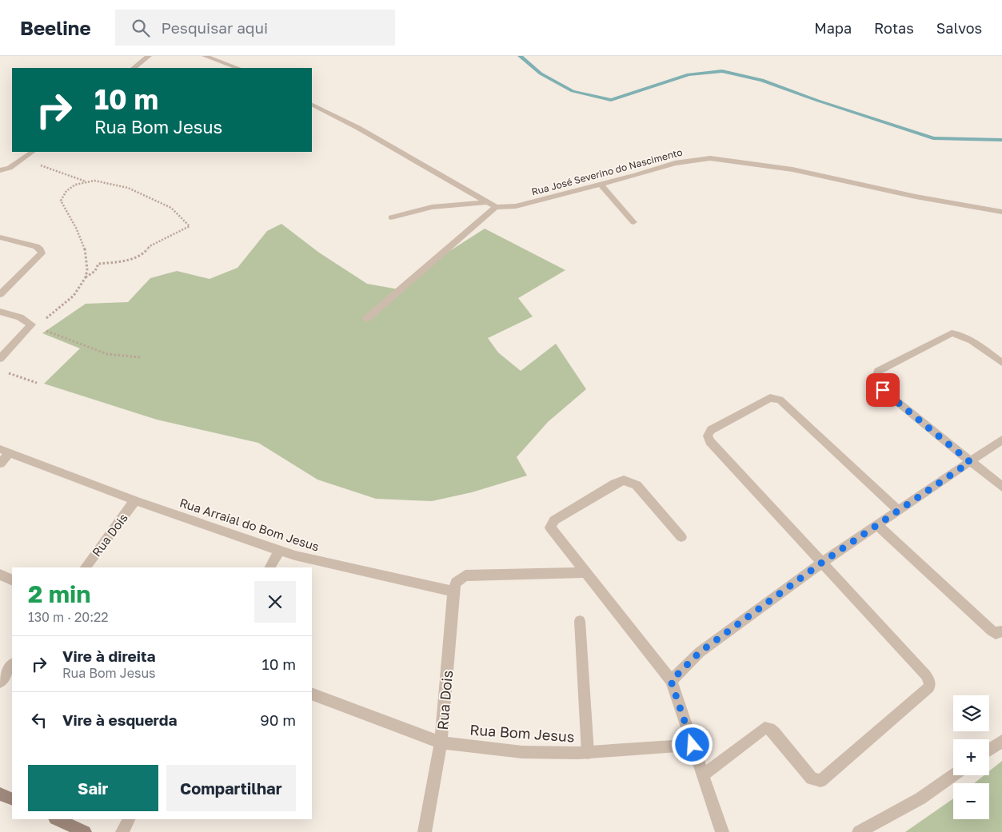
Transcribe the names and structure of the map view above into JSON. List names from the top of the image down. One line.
{"streets":{"street":["Rua José Severino do Nascimento","Rua Arraial do Bom Jesus","Rua Dois","Rua Bom Jesus"]},"crossings":[["Rua Arraial do Bom Jesus","Rua Dois"],["Rua Dois","Rua Bom Jesus"]],"page":{"header":"Beeline","search":"Pesquisar aqui","nav":["Mapa","Rotas","Salvos"],"turn":["10 m","Rua Bom Jesus"],"heading":["2 min","130 m · 20:22"],"list":[{"name":"Vire à direita","note":"Rua Bom Jesus","value":"10 m"},{"name":"Vire à esquerda","value":"90 m"}],"map_buttons":["+","−"],"buttons":["Sair","Compartilhar"]}}
